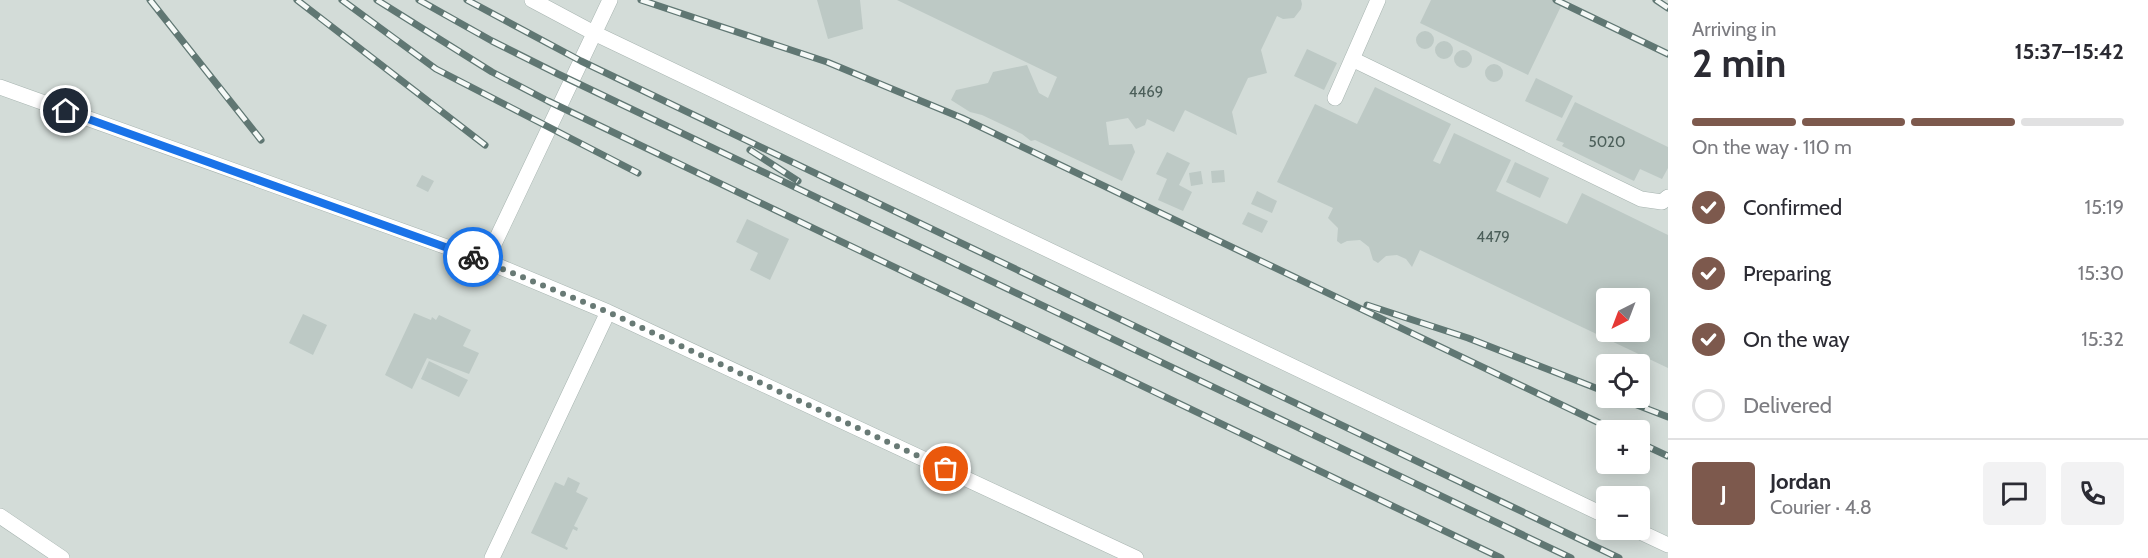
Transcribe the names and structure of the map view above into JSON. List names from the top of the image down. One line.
{"house_numbers":["4469","5020","4479"],"north":"bottom left","page":{"heading":["2 min","Arriving in","15:37–15:42"],"panel":["Jordan","Courier · 4.8"],"bar":"On the way · 110 m","list":[["Confirmed","15:19"],["Preparing","15:30"],["On the way","15:32"],"Delivered"],"map_buttons":["+","−"],"round":"J"}}
